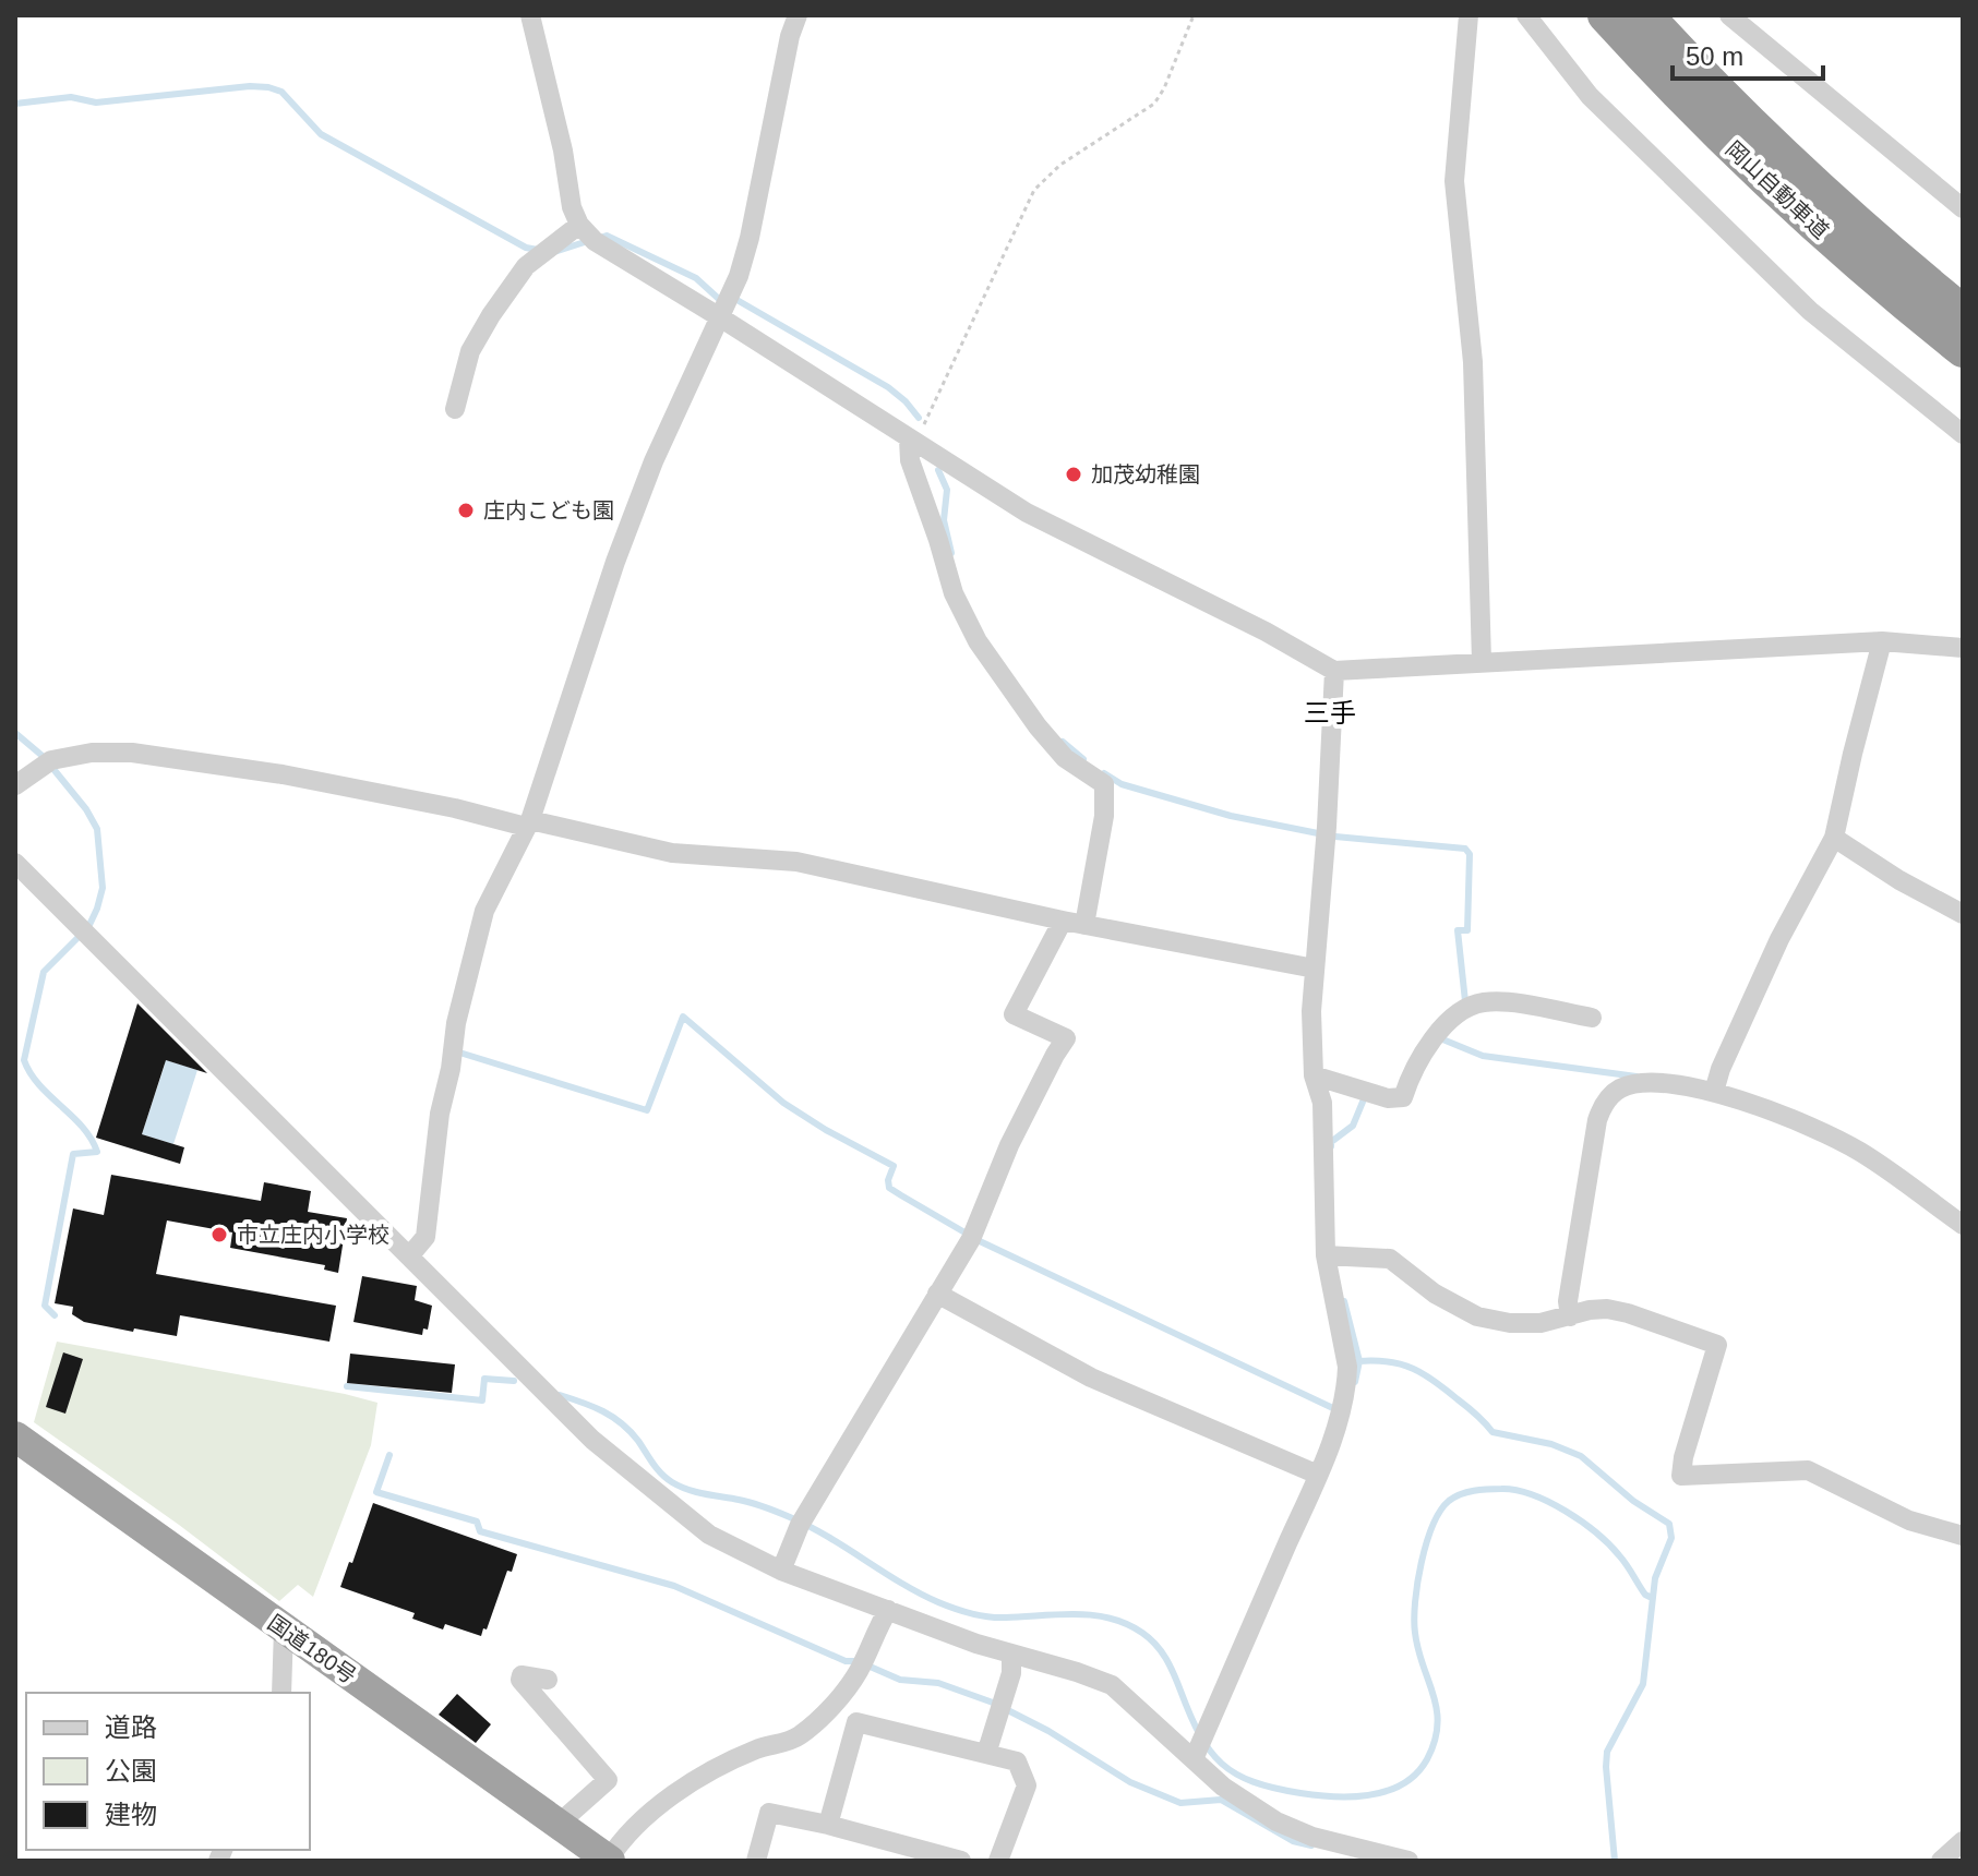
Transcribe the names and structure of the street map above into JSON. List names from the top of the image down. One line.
{"streets":{"highway":["岡山自動車道","国道180号"]},"districts":["三手"],"places":["加茂幼稚園","庄内こども園","市立庄内小学校"],"legend":["道路","公園","建物"],"scale_bar":"50 m"}
